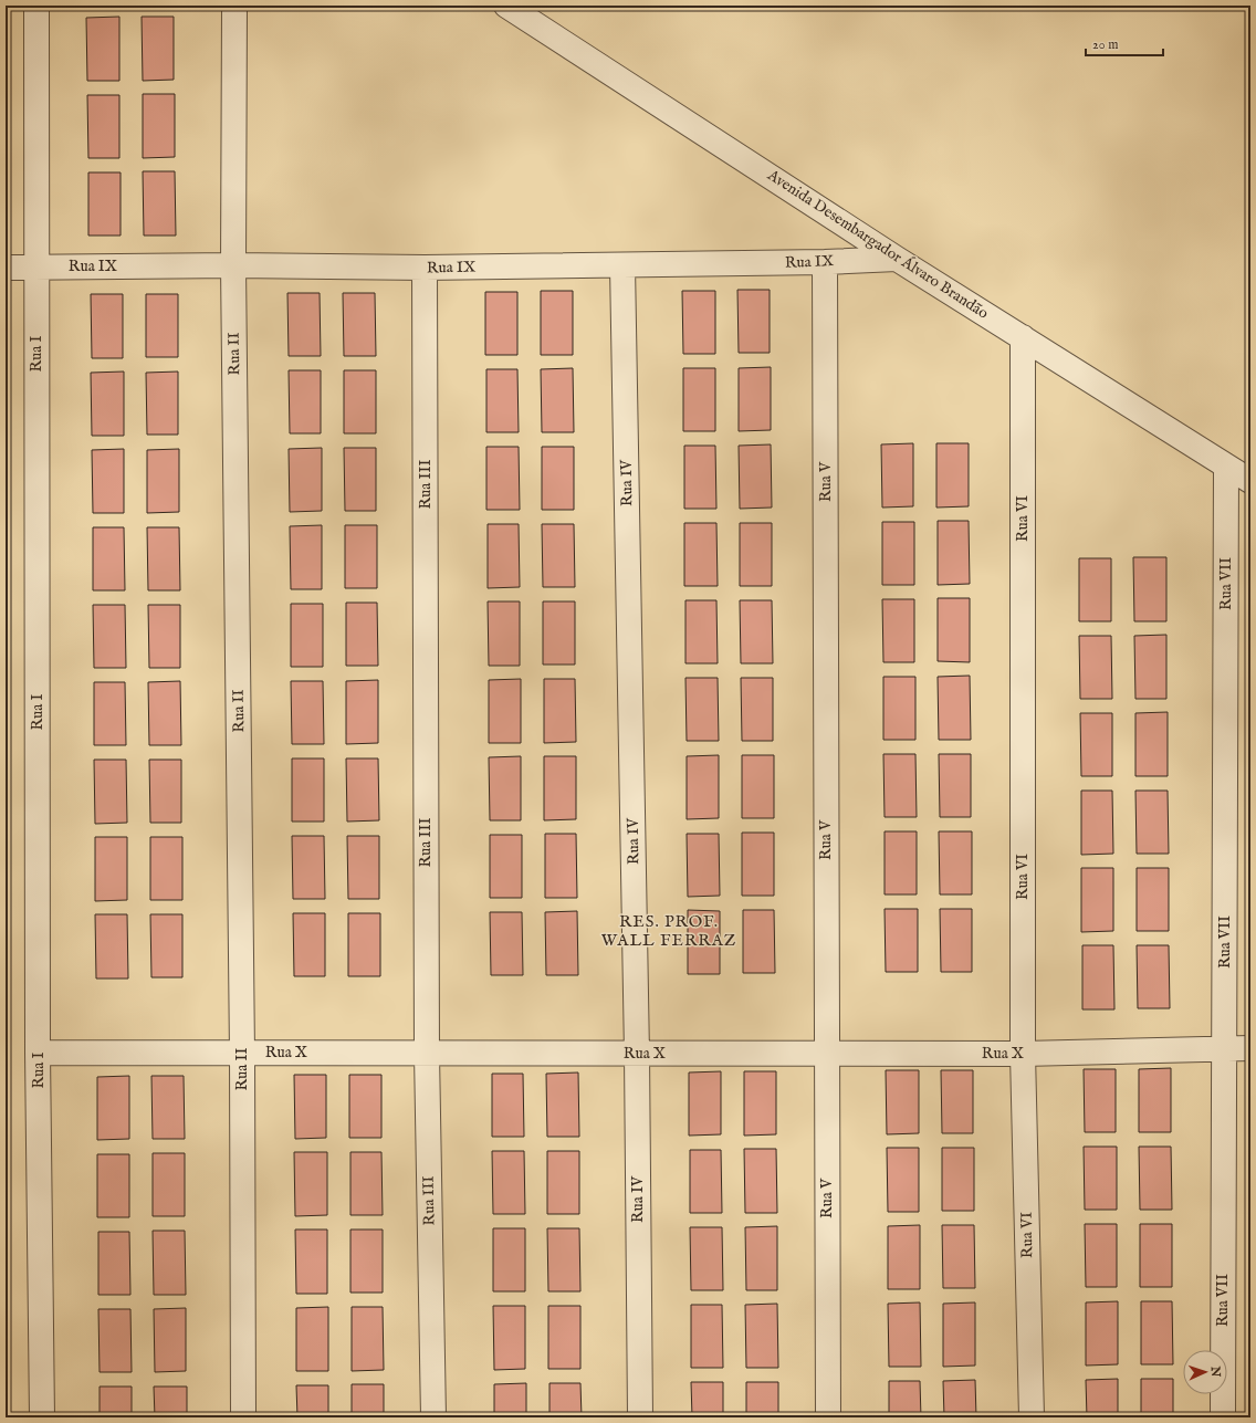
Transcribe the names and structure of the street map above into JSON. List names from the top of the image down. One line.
{"streets":{"street":["Avenida Desembargador Álvaro Brandão","Rua IX","Rua I","Rua II","Rua V","Rua IV","Rua III","Rua VI","Rua VII","Rua X"]},"crossings":[["Avenida Desembargador Álvaro Brandão","Rua IX"],["Avenida Desembargador Álvaro Brandão","Rua VI"],["Avenida Desembargador Álvaro Brandão","Rua VII"],["Rua IX","Rua I"],["Rua IX","Rua II"],["Rua IX","Rua V"],["Rua IX","Rua IV"],["Rua IX","Rua III"],["Rua I","Rua X"],["Rua II","Rua X"],["Rua V","Rua X"],["Rua IV","Rua X"],["Rua III","Rua X"],["Rua VI","Rua X"],["Rua VII","Rua X"]],"districts":["RES. PROF. WALL FERRAZ"],"scale_bar":"20 m","north":"right"}
